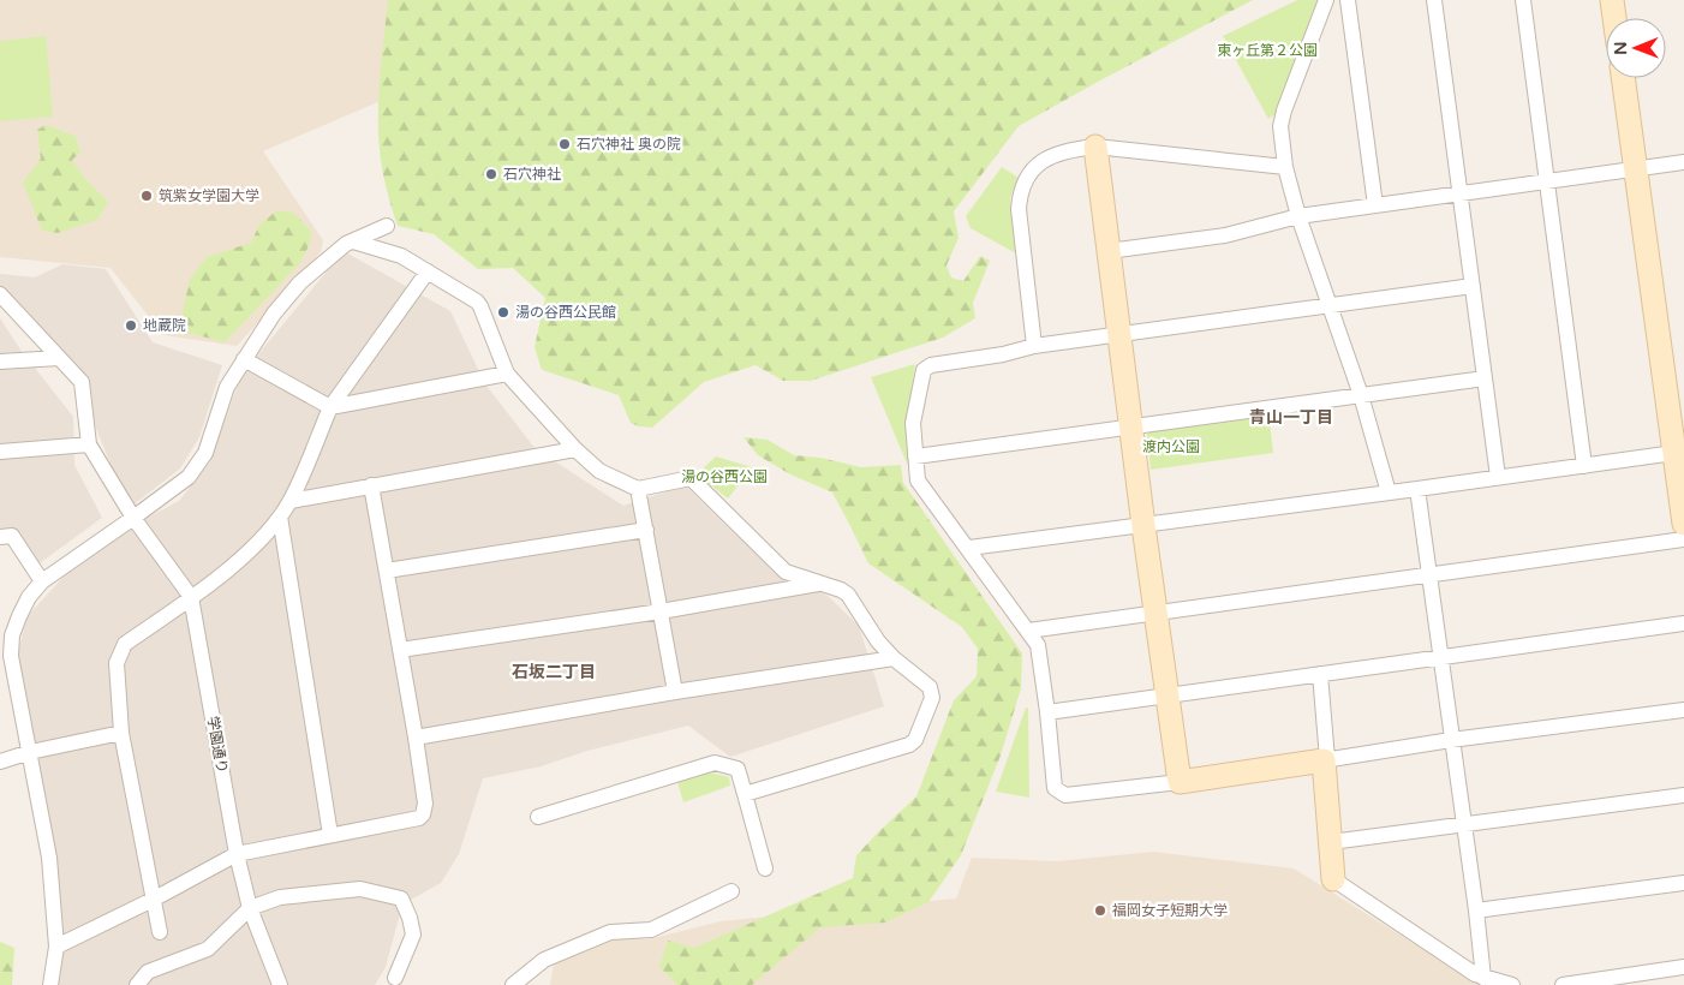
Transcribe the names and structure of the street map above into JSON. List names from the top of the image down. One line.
{"streets":{"street":["学園通り"]},"districts":["青山一丁目","石坂二丁目"],"parks":["東ヶ丘第２公園","渡内公園","湯の谷西公園"],"places":["石穴神社 奥の院","石穴神社","筑紫女学園大学","湯の谷西公民館","地蔵院","福岡女子短期大学"],"north":"left"}
